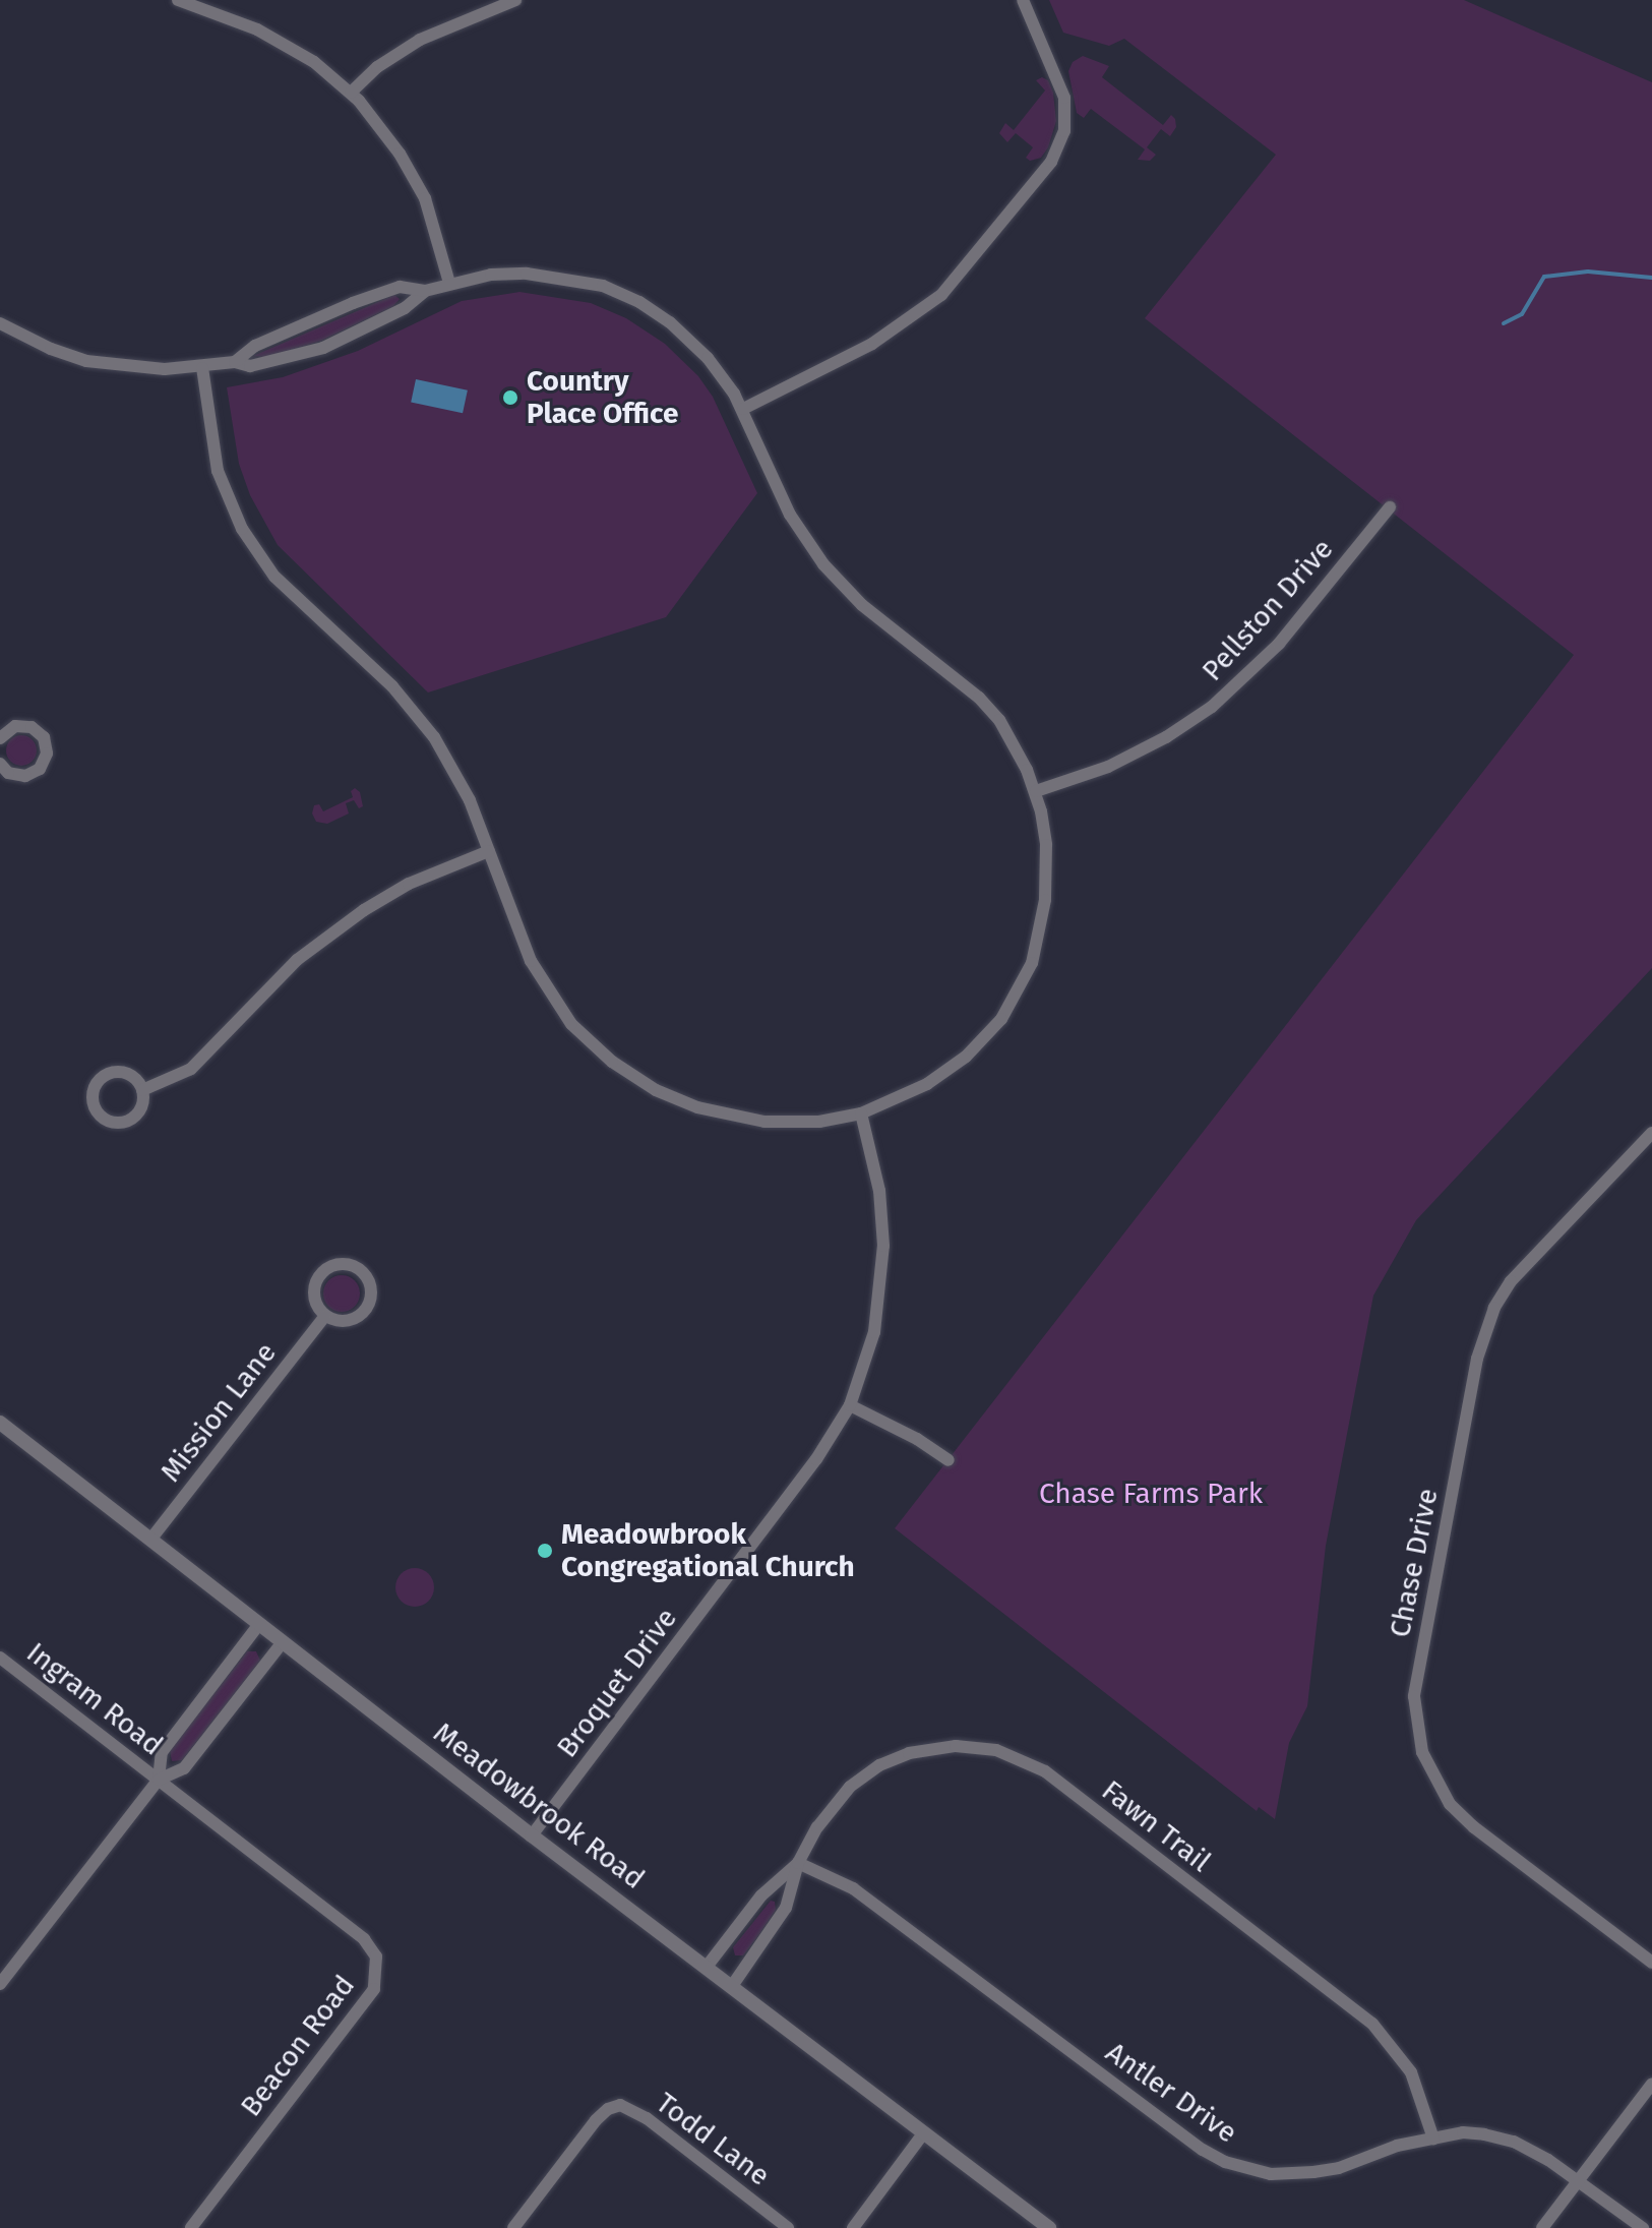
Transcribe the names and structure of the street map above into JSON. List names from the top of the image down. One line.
{"streets":{"street":["Pellston Drive","Mission Lane","Chase Drive","Broquet Drive","Ingram Road","Meadowbrook Road","Fawn Trail","Beacon Road","Antler Drive","Todd Lane"]},"crossings":[["Mission Lane","Meadowbrook Road"],["Broquet Drive","Meadowbrook Road"],["Ingram Road","Beacon Road"],["Meadowbrook Road","Fawn Trail"],["Fawn Trail","Antler Drive"]],"parks":["Chase Farms Park"],"places":["Country Place Office","Meadowbrook Congregational Church"]}
